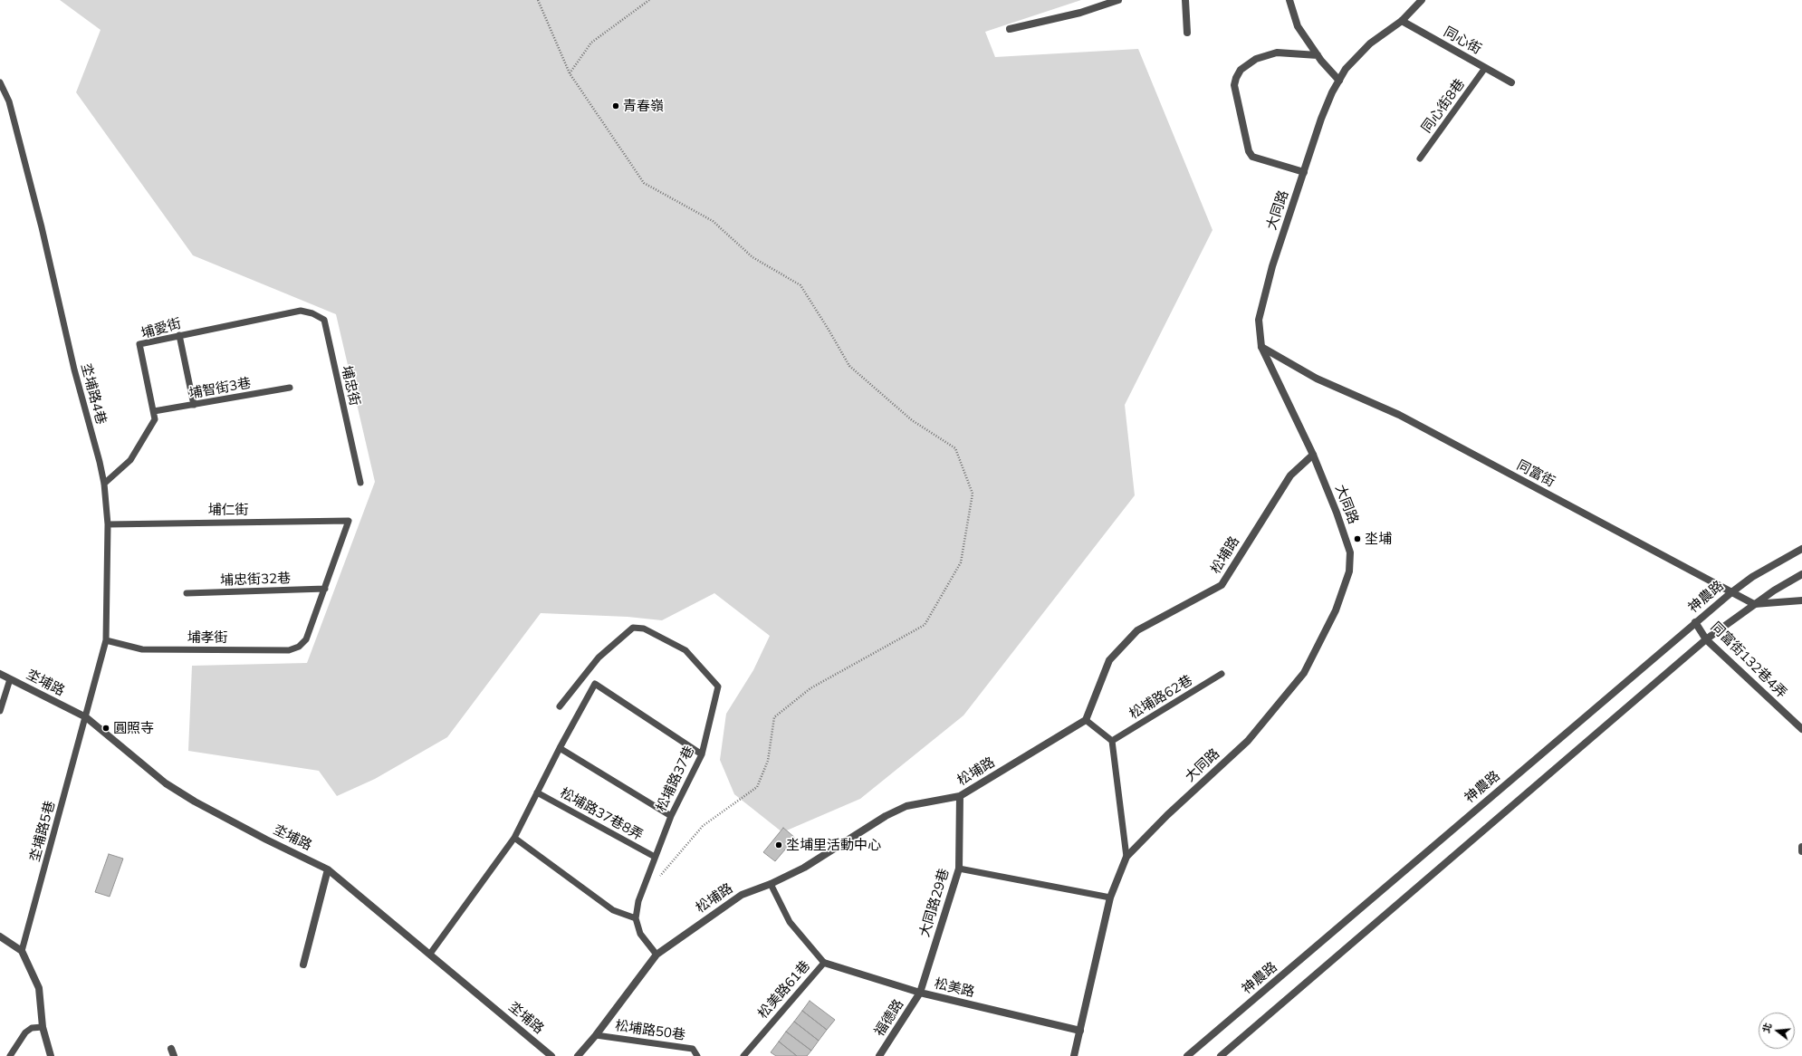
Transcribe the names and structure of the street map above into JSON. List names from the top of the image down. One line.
{"streets":{"street":["同心街","大同路","同富街","松埔路","神農路","同富街132巷4弄","坔埔路","大同路29巷","松美路","福德路"],"lane":["同心街8巷","埔愛街","埔忠街","埔智街3巷","坔埔路4巷","埔仁街","埔忠街32巷","埔孝街","松埔路62巷","松埔路37巷","松埔路37巷8弄","坔埔路5巷","松美路61巷","松埔路50巷"]},"crossings":[["同心街","同心街8巷"],["同心街","大同路"],["大同路","同富街"],["大同路","松埔路"],["大同路","松美路"],["埔愛街","埔忠街"],["埔愛街","埔智街3巷"],["埔愛街","坔埔路4巷"],["坔埔路4巷","埔仁街"],["坔埔路4巷","埔孝街"],["坔埔路4巷","坔埔路"],["坔埔路4巷","坔埔路5巷"],["同富街","神農路"],["埔仁街","埔忠街32巷"],["埔仁街","埔孝街"],["松埔路","松埔路37巷"],["松埔路","大同路29巷"],["松埔路","松美路61巷"],["松埔路","松埔路50巷"],["埔忠街32巷","埔孝街"],["神農路","同富街132巷4弄"],["坔埔路","坔埔路5巷"],["松埔路37巷","松埔路37巷8弄"],["大同路29巷","松美路"],["大同路29巷","福德路"],["松美路","松美路61巷"],["松美路","福德路"]],"places":["青春嶺","坔埔","圓照寺","坔埔里活動中心"],"north":"left"}
